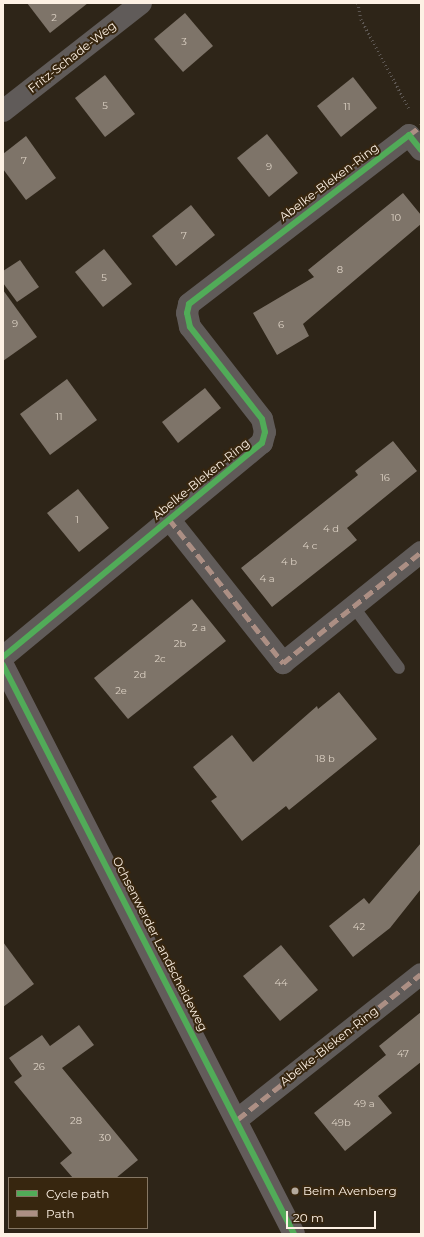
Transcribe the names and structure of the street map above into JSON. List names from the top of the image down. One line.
{"streets":{"street":["Fritz-Schade-Weg","Abelke-Bleken-Ring","Ochsenwerder Landscheideweg"]},"crossings":[["Abelke-Bleken-Ring","Ochsenwerder Landscheideweg"]],"places":["Beim Avenberg"],"house_numbers":["2","3","5","11","7","9","10","7","8","5","9","6","11","16","1","4 d","4 c","4 b","4 a","2 a","2b","2c","2d","2e","18 b","42","44","47","26","49 a","28","49b","30"],"legend":["Cycle path","Path"],"scale_bar":"20 m"}
